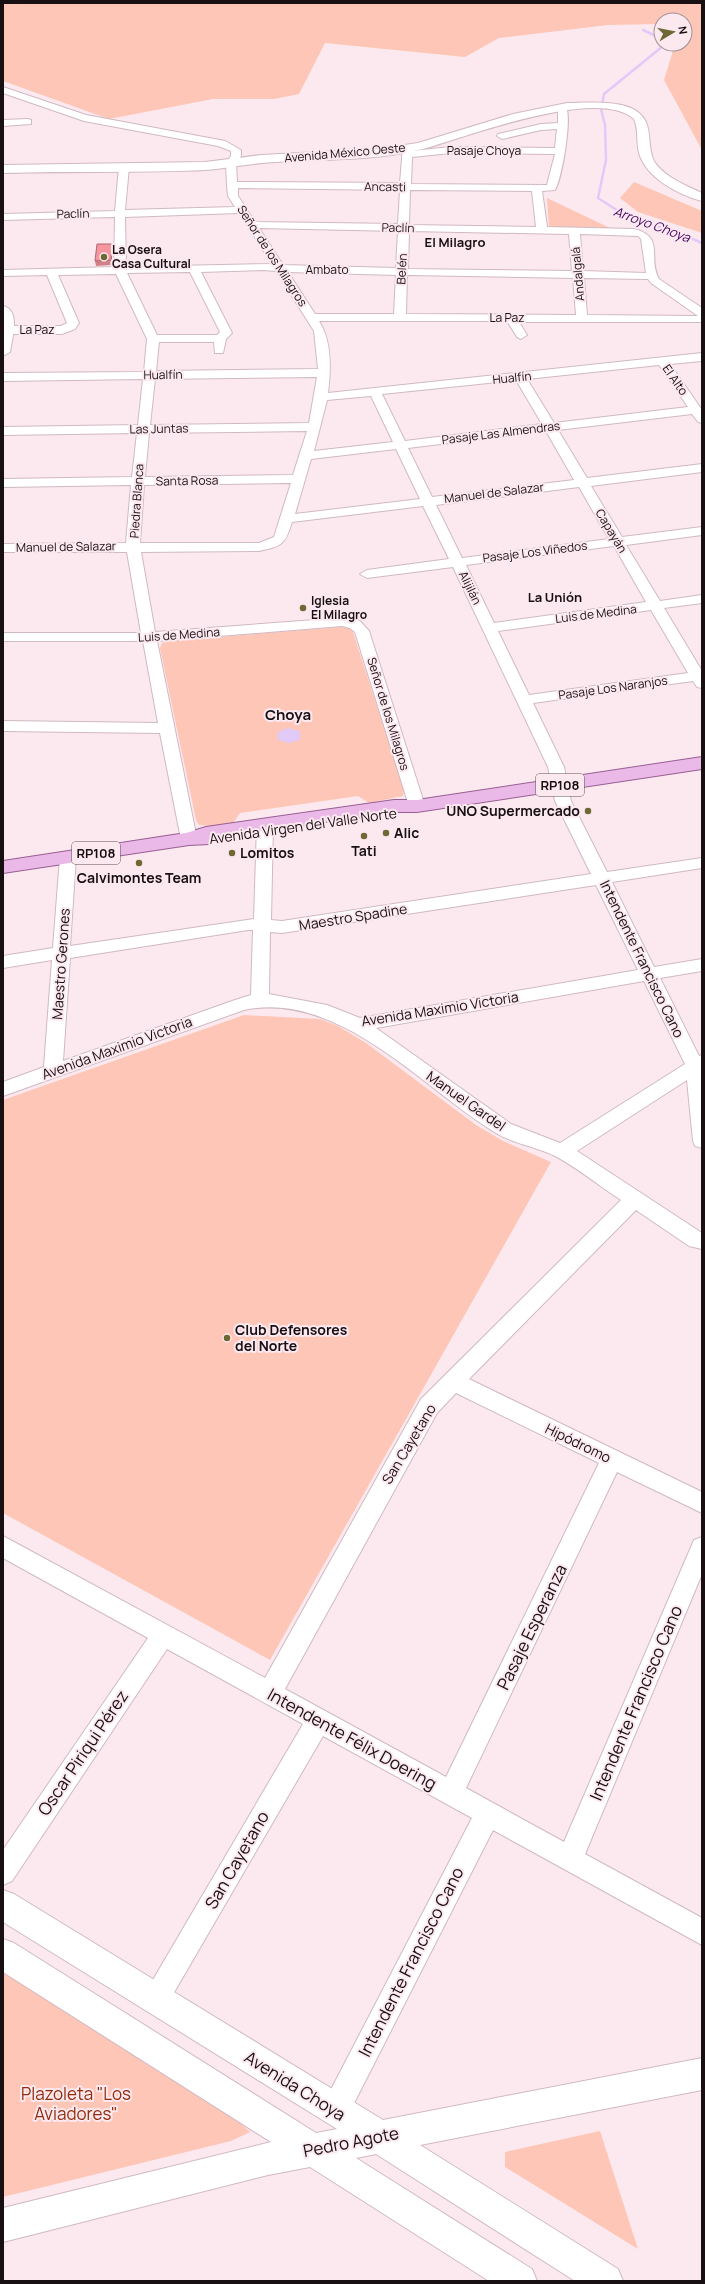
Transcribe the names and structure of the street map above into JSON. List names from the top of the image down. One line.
{"streets":{"main road":["Avenida México Oeste","RP108","Avenida Virgen del Valle Norte","Avenida Choya","Pedro Agote"],"street":["Pasaje Choya","Ancasti","Paclín","Señor de los Milagros","Belén","Ambato","Andalgalá","La Paz","Hualfín","El Alto","Las Juntas","Pasaje Las Almendras","Santa Rosa","Manuel de Salazar","Piedra Blanca","Capayán","Pasaje Los Viñedos","Alijilán","Luis de Medina","Pasaje Los Naranjos","Maestro Spadine","Intendente Francisco Cano","Maestro Gerones","Avenida Maximio Victoria","Manuel Gardel","Hipódromo","San Cayetano","Pasaje Esperanza","Intendente Félix Doering","Oscar Piriqui Pérez"]},"crossings":[["Pasaje Choya","Avenida México Oeste"],["Pasaje Choya","Belén"],["Avenida México Oeste","Señor de los Milagros"],["Avenida México Oeste","Belén"],["Ancasti","Señor de los Milagros"],["Ancasti","Belén"],["Paclín","Señor de los Milagros"],["Paclín","Belén"],["Paclín","Ambato"],["Paclín","Andalgalá"],["Señor de los Milagros","Ambato"],["Señor de los Milagros","La Paz"],["Señor de los Milagros","Hualfín"],["Señor de los Milagros","Las Juntas"],["Señor de los Milagros","Pasaje Las Almendras"],["Señor de los Milagros","Santa Rosa"],["Señor de los Milagros","Manuel de Salazar"],["Señor de los Milagros","Luis de Medina"],["Señor de los Milagros","Avenida Virgen del Valle Norte"],["Belén","Ambato"],["Belén","La Paz"],["Ambato","Andalgalá"],["Ambato","La Paz"],["Andalgalá","La Paz"],["Hualfín","El Alto"],["Hualfín","Piedra Blanca"],["Hualfín","Capayán"],["Hualfín","Alijilán"],["El Alto","Pasaje Las Almendras"],["Las Juntas","Piedra Blanca"],["Pasaje Las Almendras","Capayán"],["Pasaje Las Almendras","Alijilán"],["Santa Rosa","Piedra Blanca"],["Manuel de Salazar","Piedra Blanca"],["Manuel de Salazar","Capayán"],["Manuel de Salazar","Alijilán"],["Piedra Blanca","Luis de Medina"],["Piedra Blanca","Avenida Virgen del Valle Norte"],["Capayán","Pasaje Los Viñedos"],["Capayán","Luis de Medina"],["Capayán","Pasaje Los Naranjos"],["Pasaje Los Viñedos","Alijilán"],["Alijilán","Luis de Medina"],["Alijilán","Pasaje Los Naranjos"],["Alijilán","Avenida Virgen del Valle Norte"],["Alijilán","Intendente Francisco Cano"],["Avenida Virgen del Valle Norte","Intendente Francisco Cano"],["Avenida Virgen del Valle Norte","Maestro Gerones"],["Maestro Spadine","Intendente Francisco Cano"],["Maestro Spadine","Maestro Gerones"],["Intendente Francisco Cano","Avenida Maximio Victoria"],["Intendente Francisco Cano","Intendente Félix Doering"],["Intendente Francisco Cano","Avenida Choya"],["Maestro Gerones","Avenida Maximio Victoria"],["Avenida Maximio Victoria","Manuel Gardel"],["Manuel Gardel","San Cayetano"],["Hipódromo","San Cayetano"],["Hipódromo","Pasaje Esperanza"],["San Cayetano","Intendente Félix Doering"],["San Cayetano","Avenida Choya"],["Pasaje Esperanza","Intendente Félix Doering"],["Intendente Félix Doering","Oscar Piriqui Pérez"],["Avenida Choya","Pedro Agote"]],"districts":["El Milagro","La Unión","Choya"],"water":["Arroyo Choya"],"parks":["Plazoleta \"Los Aviadores\""],"places":["La Osera Casa Cultural","Iglesia El Milagro","UNO Supermercado","Alic","Tati","Lomitos","Calvimontes Team","Club Defensores del Norte"],"north":"right"}
